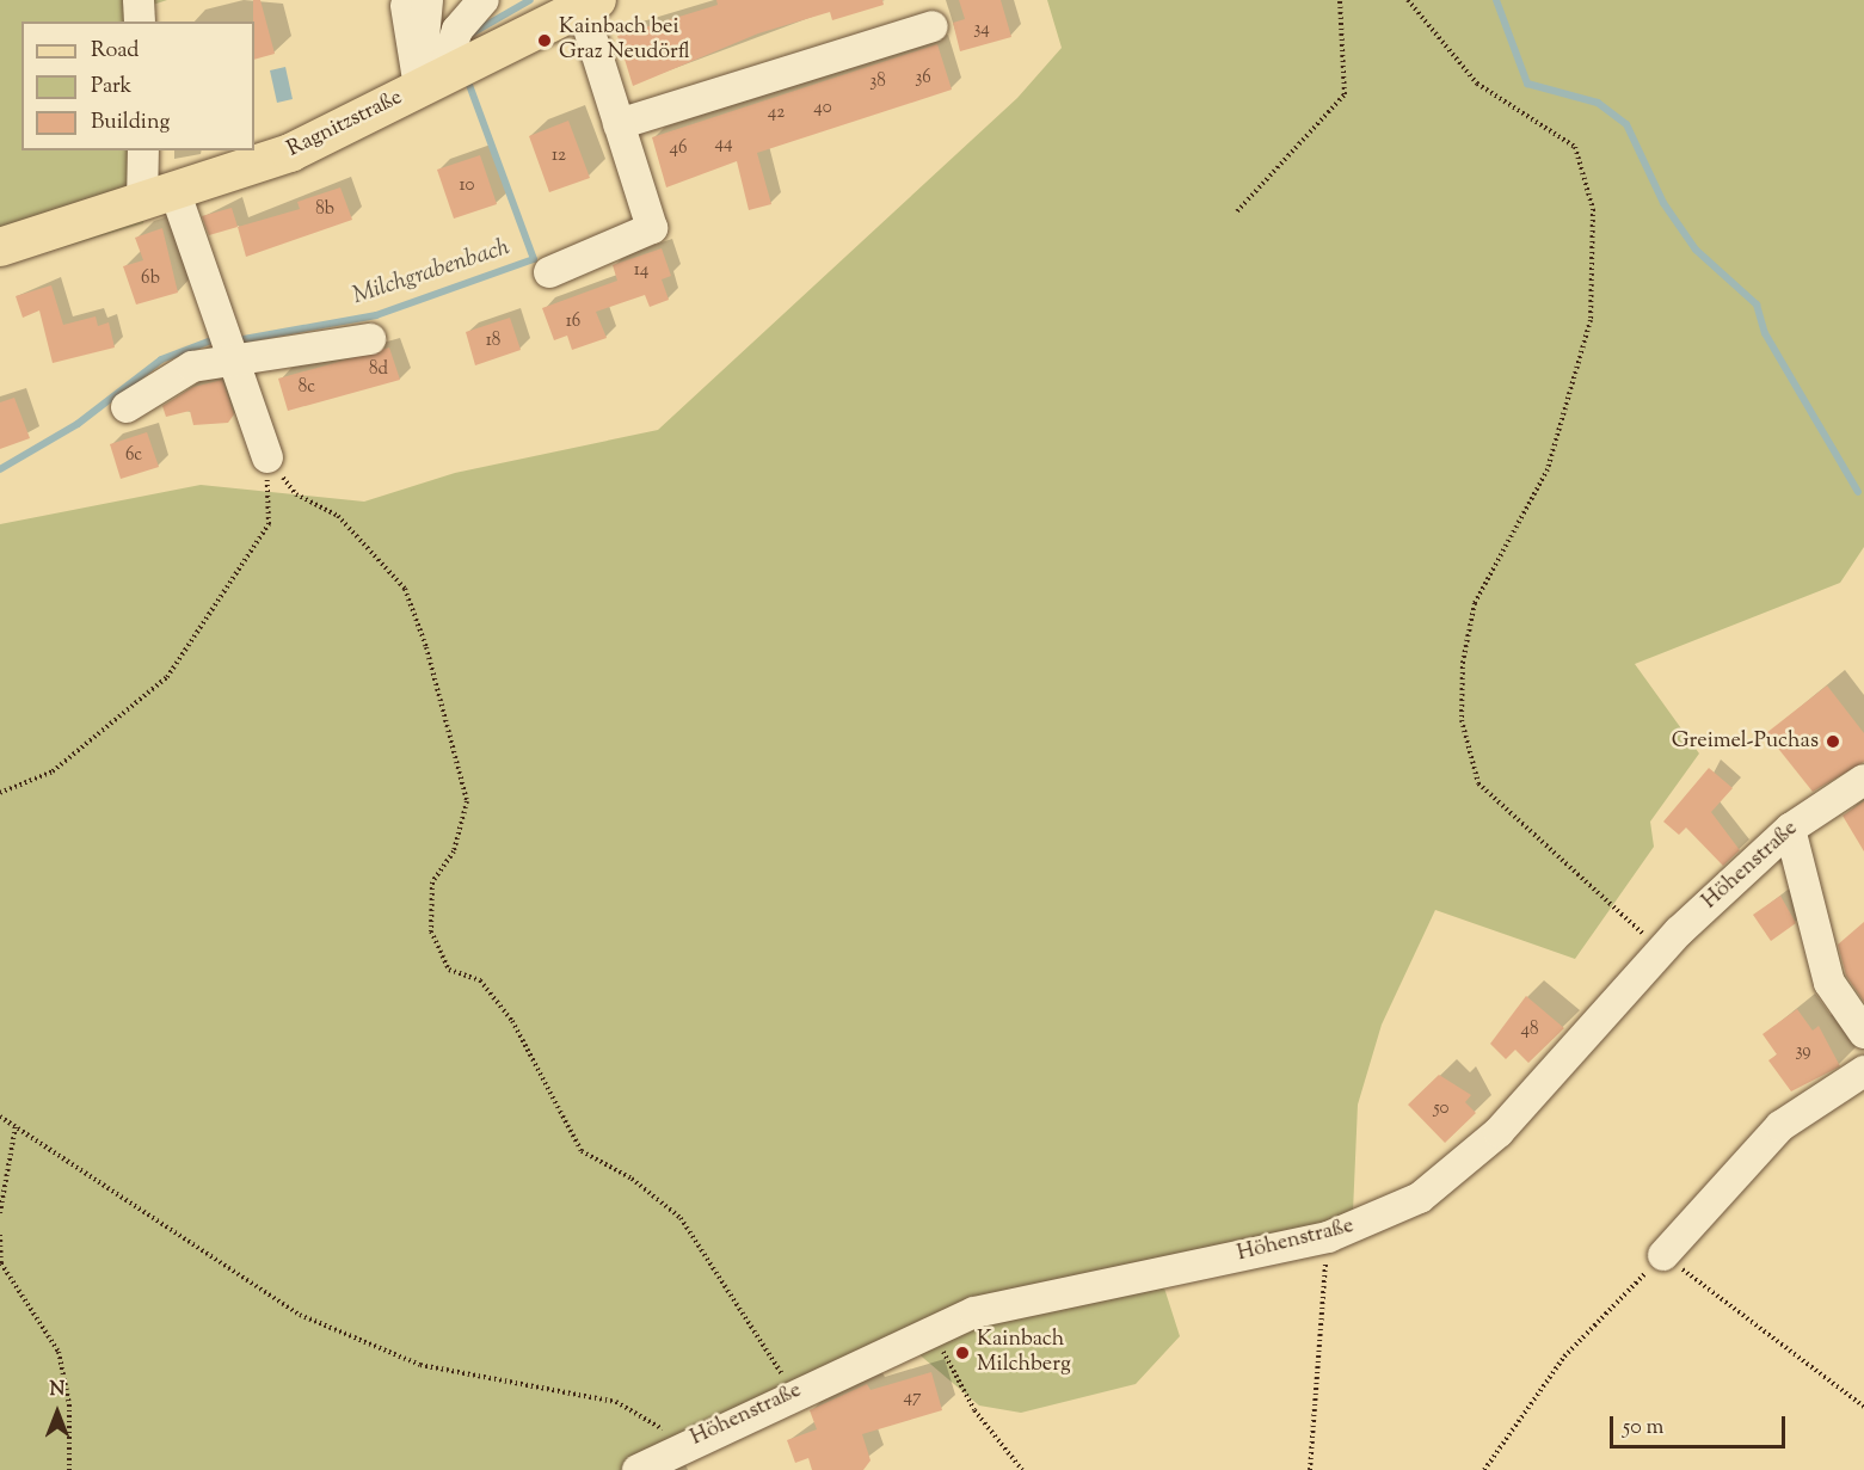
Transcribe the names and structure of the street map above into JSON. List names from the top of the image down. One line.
{"streets":{"main road":["Ragnitzstraße"],"street":["Höhenstraße"]},"water":["Milchgrabenbach"],"places":["Kainbach bei Graz Neudörfl","Greimel-Puchas","Kainbach Milchberg"],"house_numbers":["34","36","38","40","42","44","46","12","10","8b","14","6b","16","18","8d","8c","6c","48","39","50","47"],"legend":["Road","Park","Building"],"scale_bar":"50 m","north":"top"}
